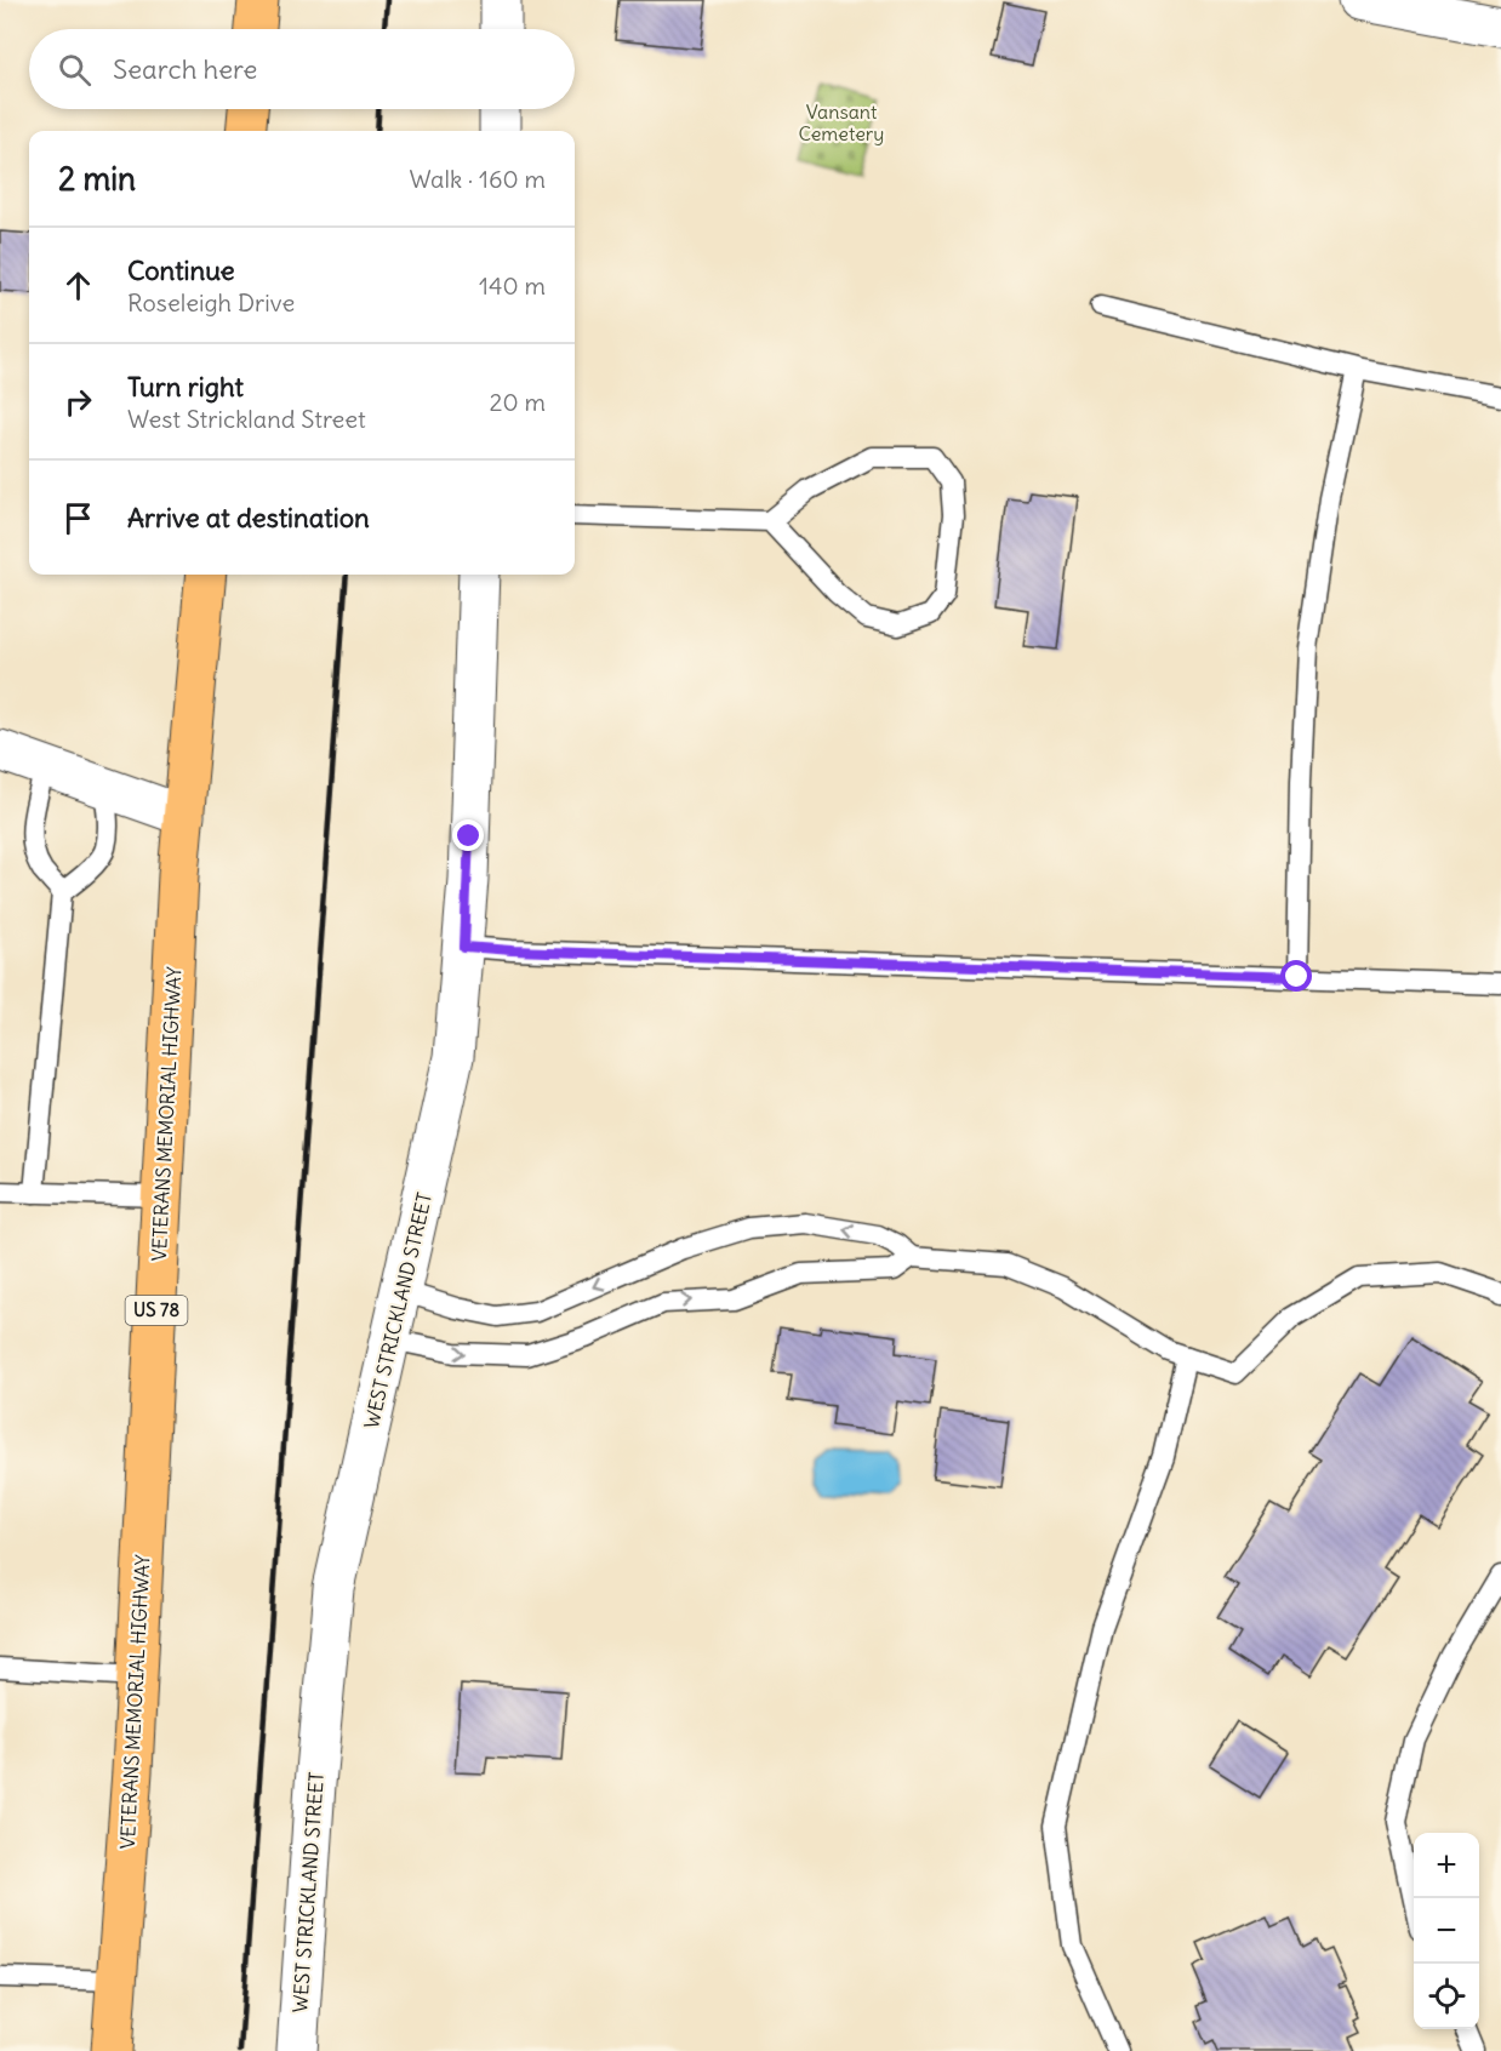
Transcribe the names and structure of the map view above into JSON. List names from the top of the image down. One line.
{"streets":{"main road":["VETERANS MEMORIAL HIGHWAY","US 78"],"street":["WEST STRICKLAND STREET"]},"parks":["Vansant Cemetery"],"page":{"search":"Search here","heading":["2 min","Walk · 160 m"],"list":[["Continue","Roseleigh Drive","140 m"],["Turn right","West Strickland Street","20 m"],"Arrive at destination"],"map_buttons":["+","−"]}}
